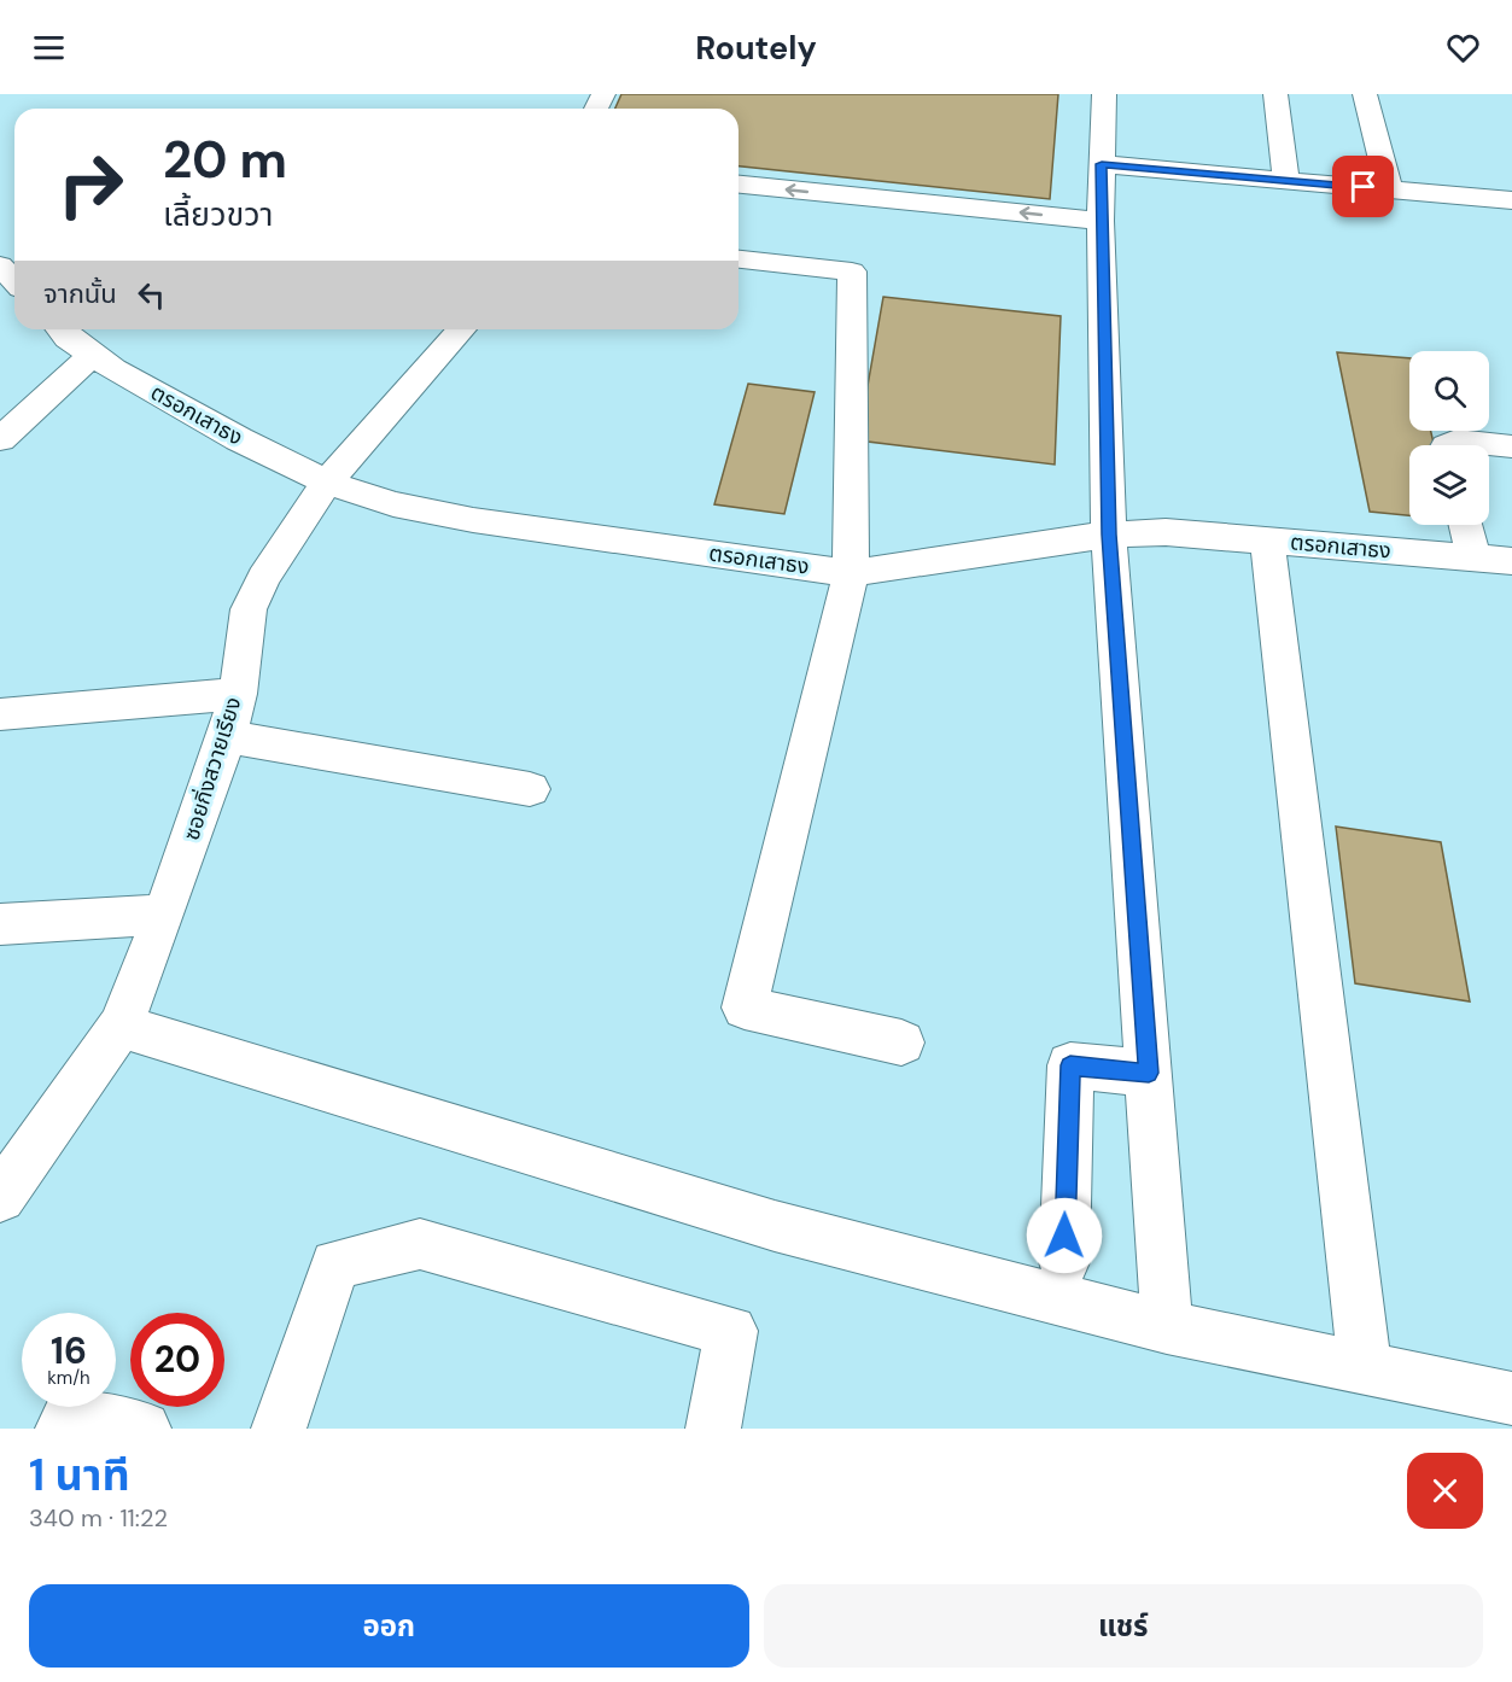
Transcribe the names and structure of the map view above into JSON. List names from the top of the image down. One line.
{"streets":{"street":["ตรอกเสาธง","ซอยกิ่งสวายเรียง"]},"crossings":[["ตรอกเสาธง","ซอยกิ่งสวายเรียง"]],"page":{"header":"Routely","turn":["20 m","เลี้ยวขวา"],"then":"จากนั้น","speed":"16 km/h","limit":"20","heading":["1 นาที","340 m · 11:22"],"buttons":["ออก","แชร์"]}}
